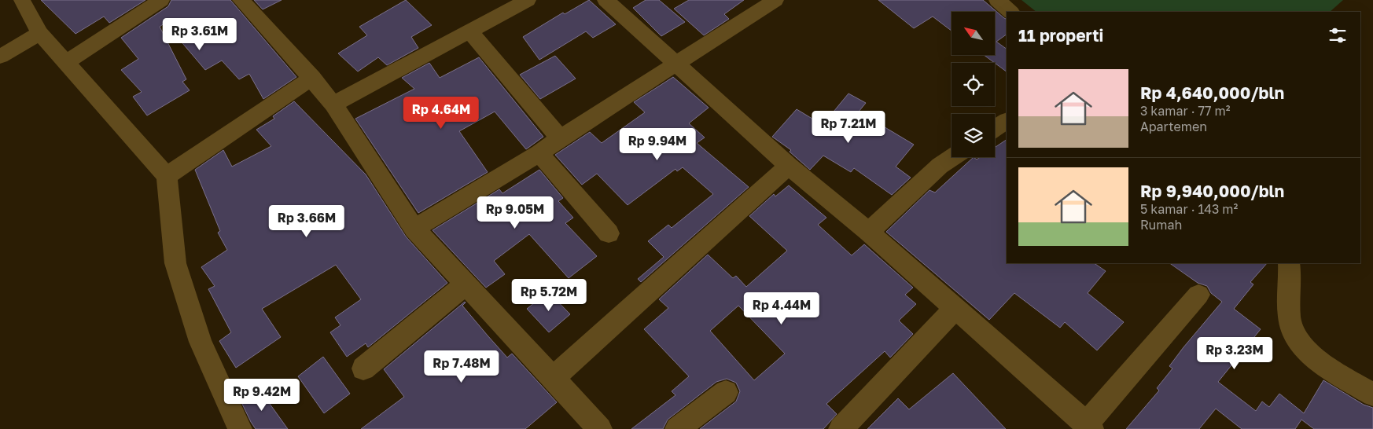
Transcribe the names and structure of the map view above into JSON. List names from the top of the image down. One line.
{"north":"top left","page":{"heading":"11 properti","price":["Rp 3.61M","Rp 4.64M","Rp 7.21M","Rp 9.94M","Rp 9.05M","Rp 3.66M","Rp 5.72M","Rp 4.44M","Rp 3.23M","Rp 7.48M","Rp 9.42M"],"list":[{"name":"Rp 4,640,000/bln","note":"3 kamar · 77 m² · Apartemen"},{"name":"Rp 9,940,000/bln","note":"5 kamar · 143 m² · Rumah"}]}}
